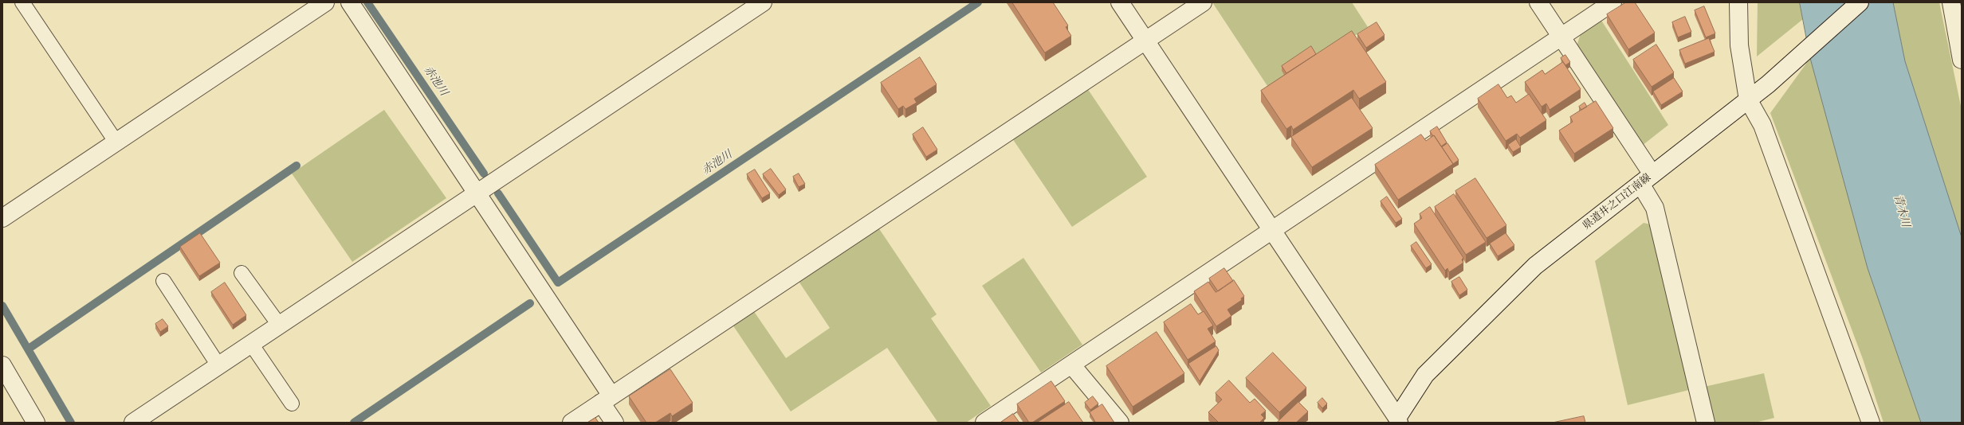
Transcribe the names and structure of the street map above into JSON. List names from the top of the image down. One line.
{"streets":{"street":["県道井之口江南線"]},"water":["赤池川","青木川"]}
